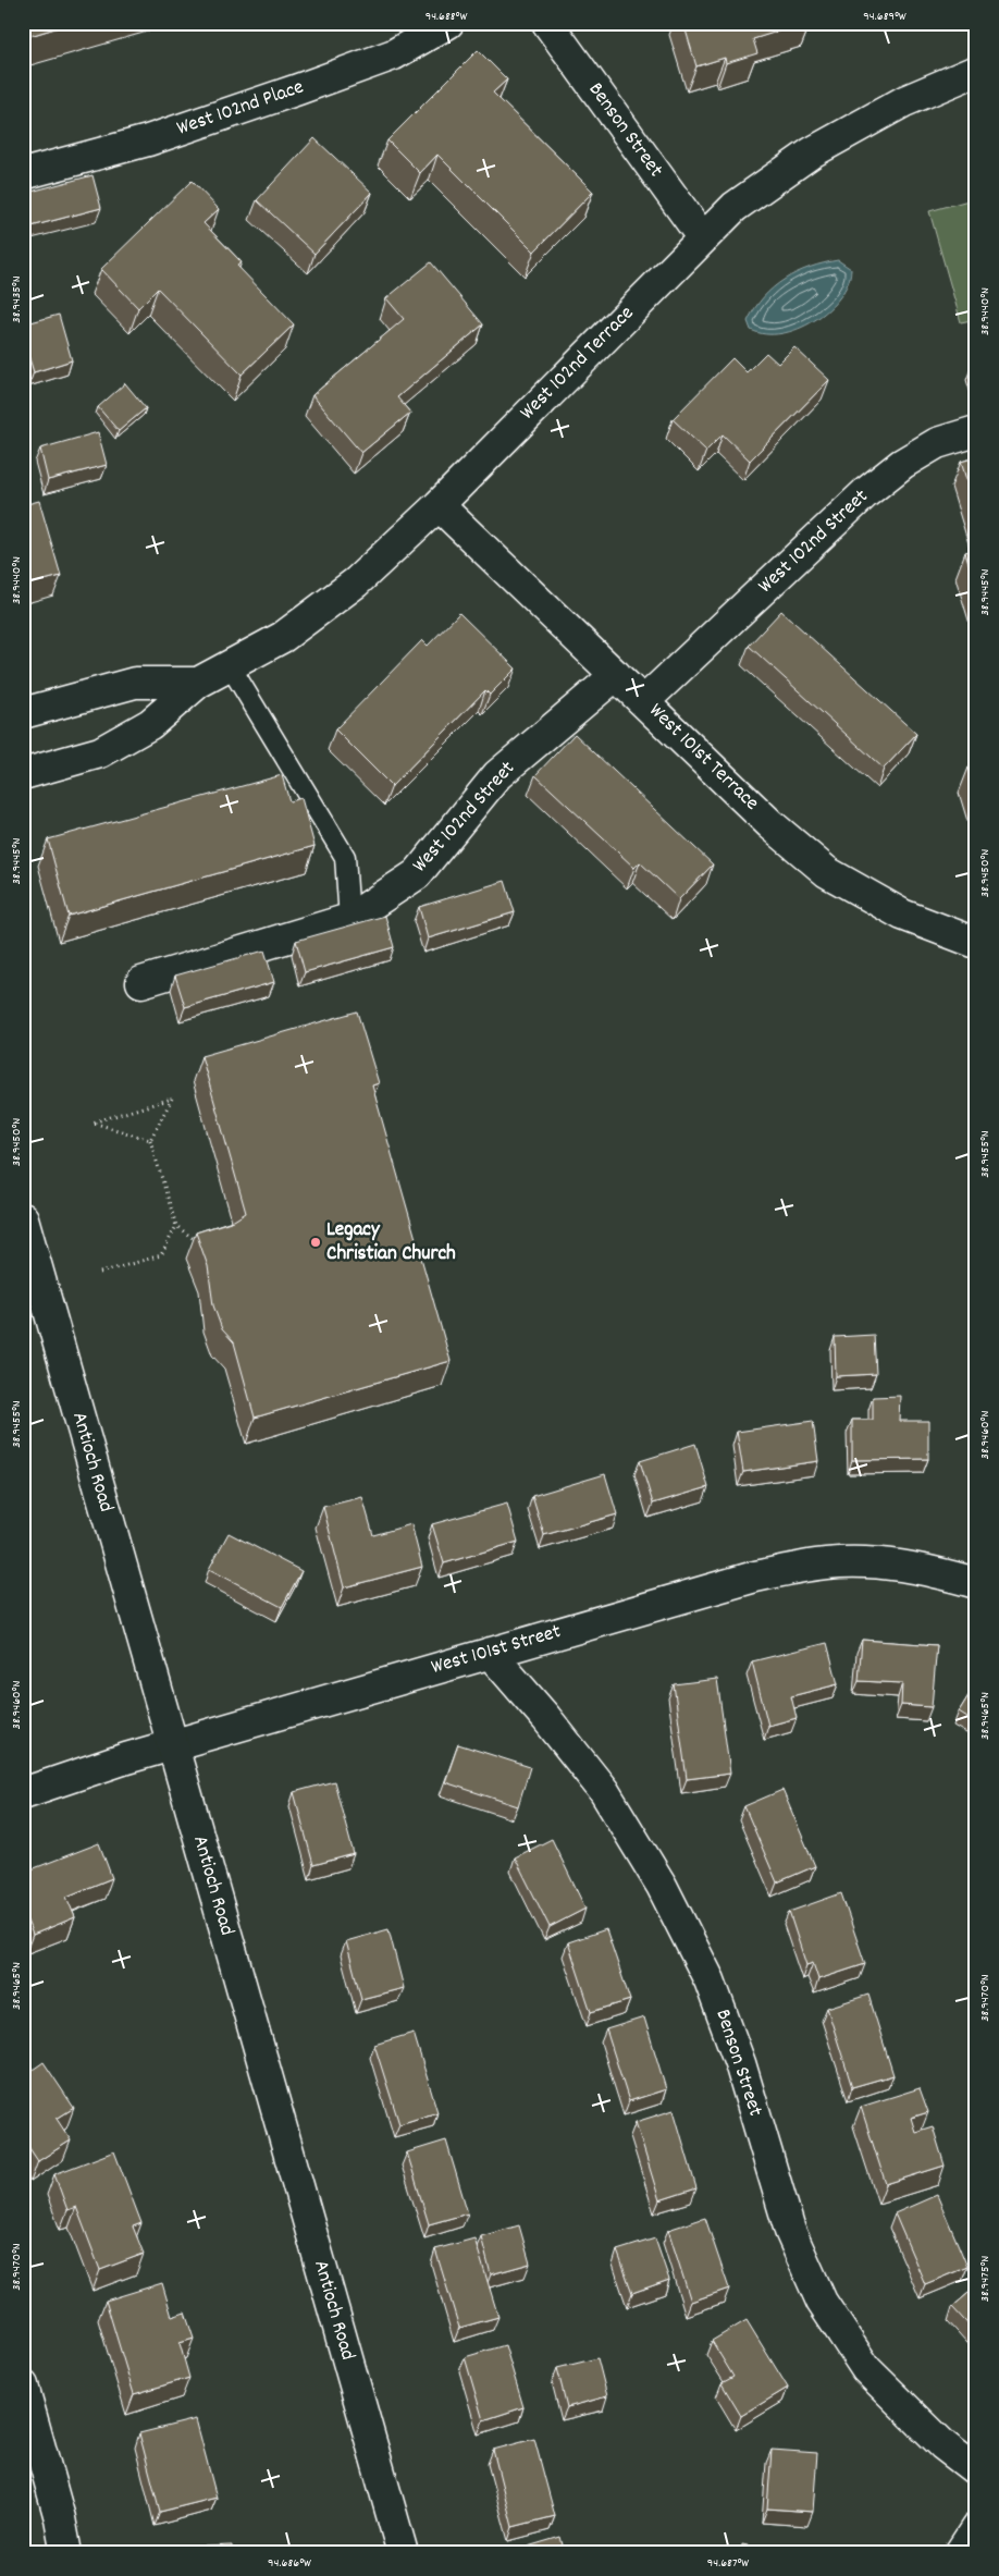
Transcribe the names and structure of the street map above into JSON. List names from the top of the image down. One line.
{"streets":{"street":["West 102nd Place","Benson Street","West 102nd Terrace","West 102nd Street","West 101st Terrace","Antioch Road","West 101st Street"]},"crossings":[["Benson Street","West 102nd Terrace"],["Benson Street","West 101st Street"],["West 102nd Terrace","West 101st Terrace"],["West 102nd Street","West 101st Terrace"],["Antioch Road","West 101st Street"]],"places":["Legacy Christian Church"],"coordinates":["94.688°W","94.689°W","38.9435°N","38.9440°N","38.9445°N","38.9450°N","38.9455°N","38.9460°N","38.9465°N","38.9470°N","38.9475°N","94.686°W","94.687°W"]}
